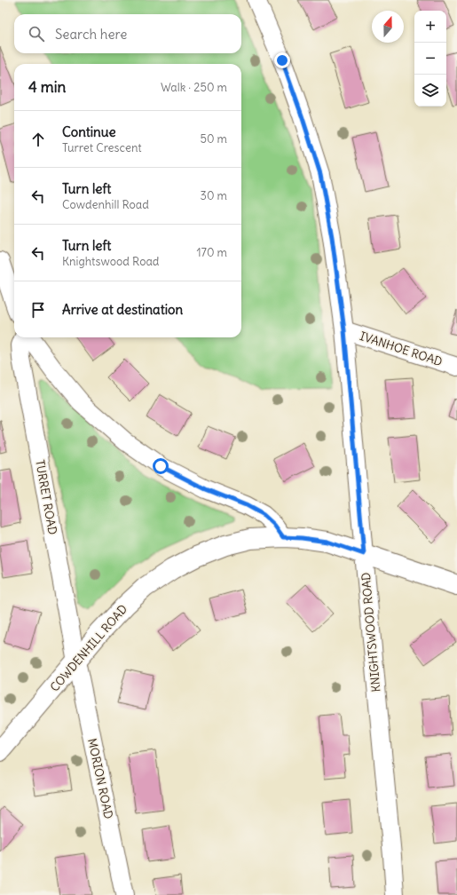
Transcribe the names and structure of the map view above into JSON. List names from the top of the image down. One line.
{"streets":{"street":["IVANHOE ROAD","TURRET ROAD","KNIGHTSWOOD ROAD","COWDENHILL ROAD","MORION ROAD"]},"crossings":[["IVANHOE ROAD","KNIGHTSWOOD ROAD"],["TURRET ROAD","COWDENHILL ROAD"],["TURRET ROAD","MORION ROAD"],["KNIGHTSWOOD ROAD","COWDENHILL ROAD"],["COWDENHILL ROAD","MORION ROAD"]],"north":"top","page":{"map_buttons":["+","−"],"search":"Search here","heading":["4 min","Walk · 250 m"],"list":[["Continue","Turret Crescent","50 m"],["Turn left","Cowdenhill Road","30 m"],["Turn left","Knightswood Road","170 m"],"Arrive at destination"]}}
